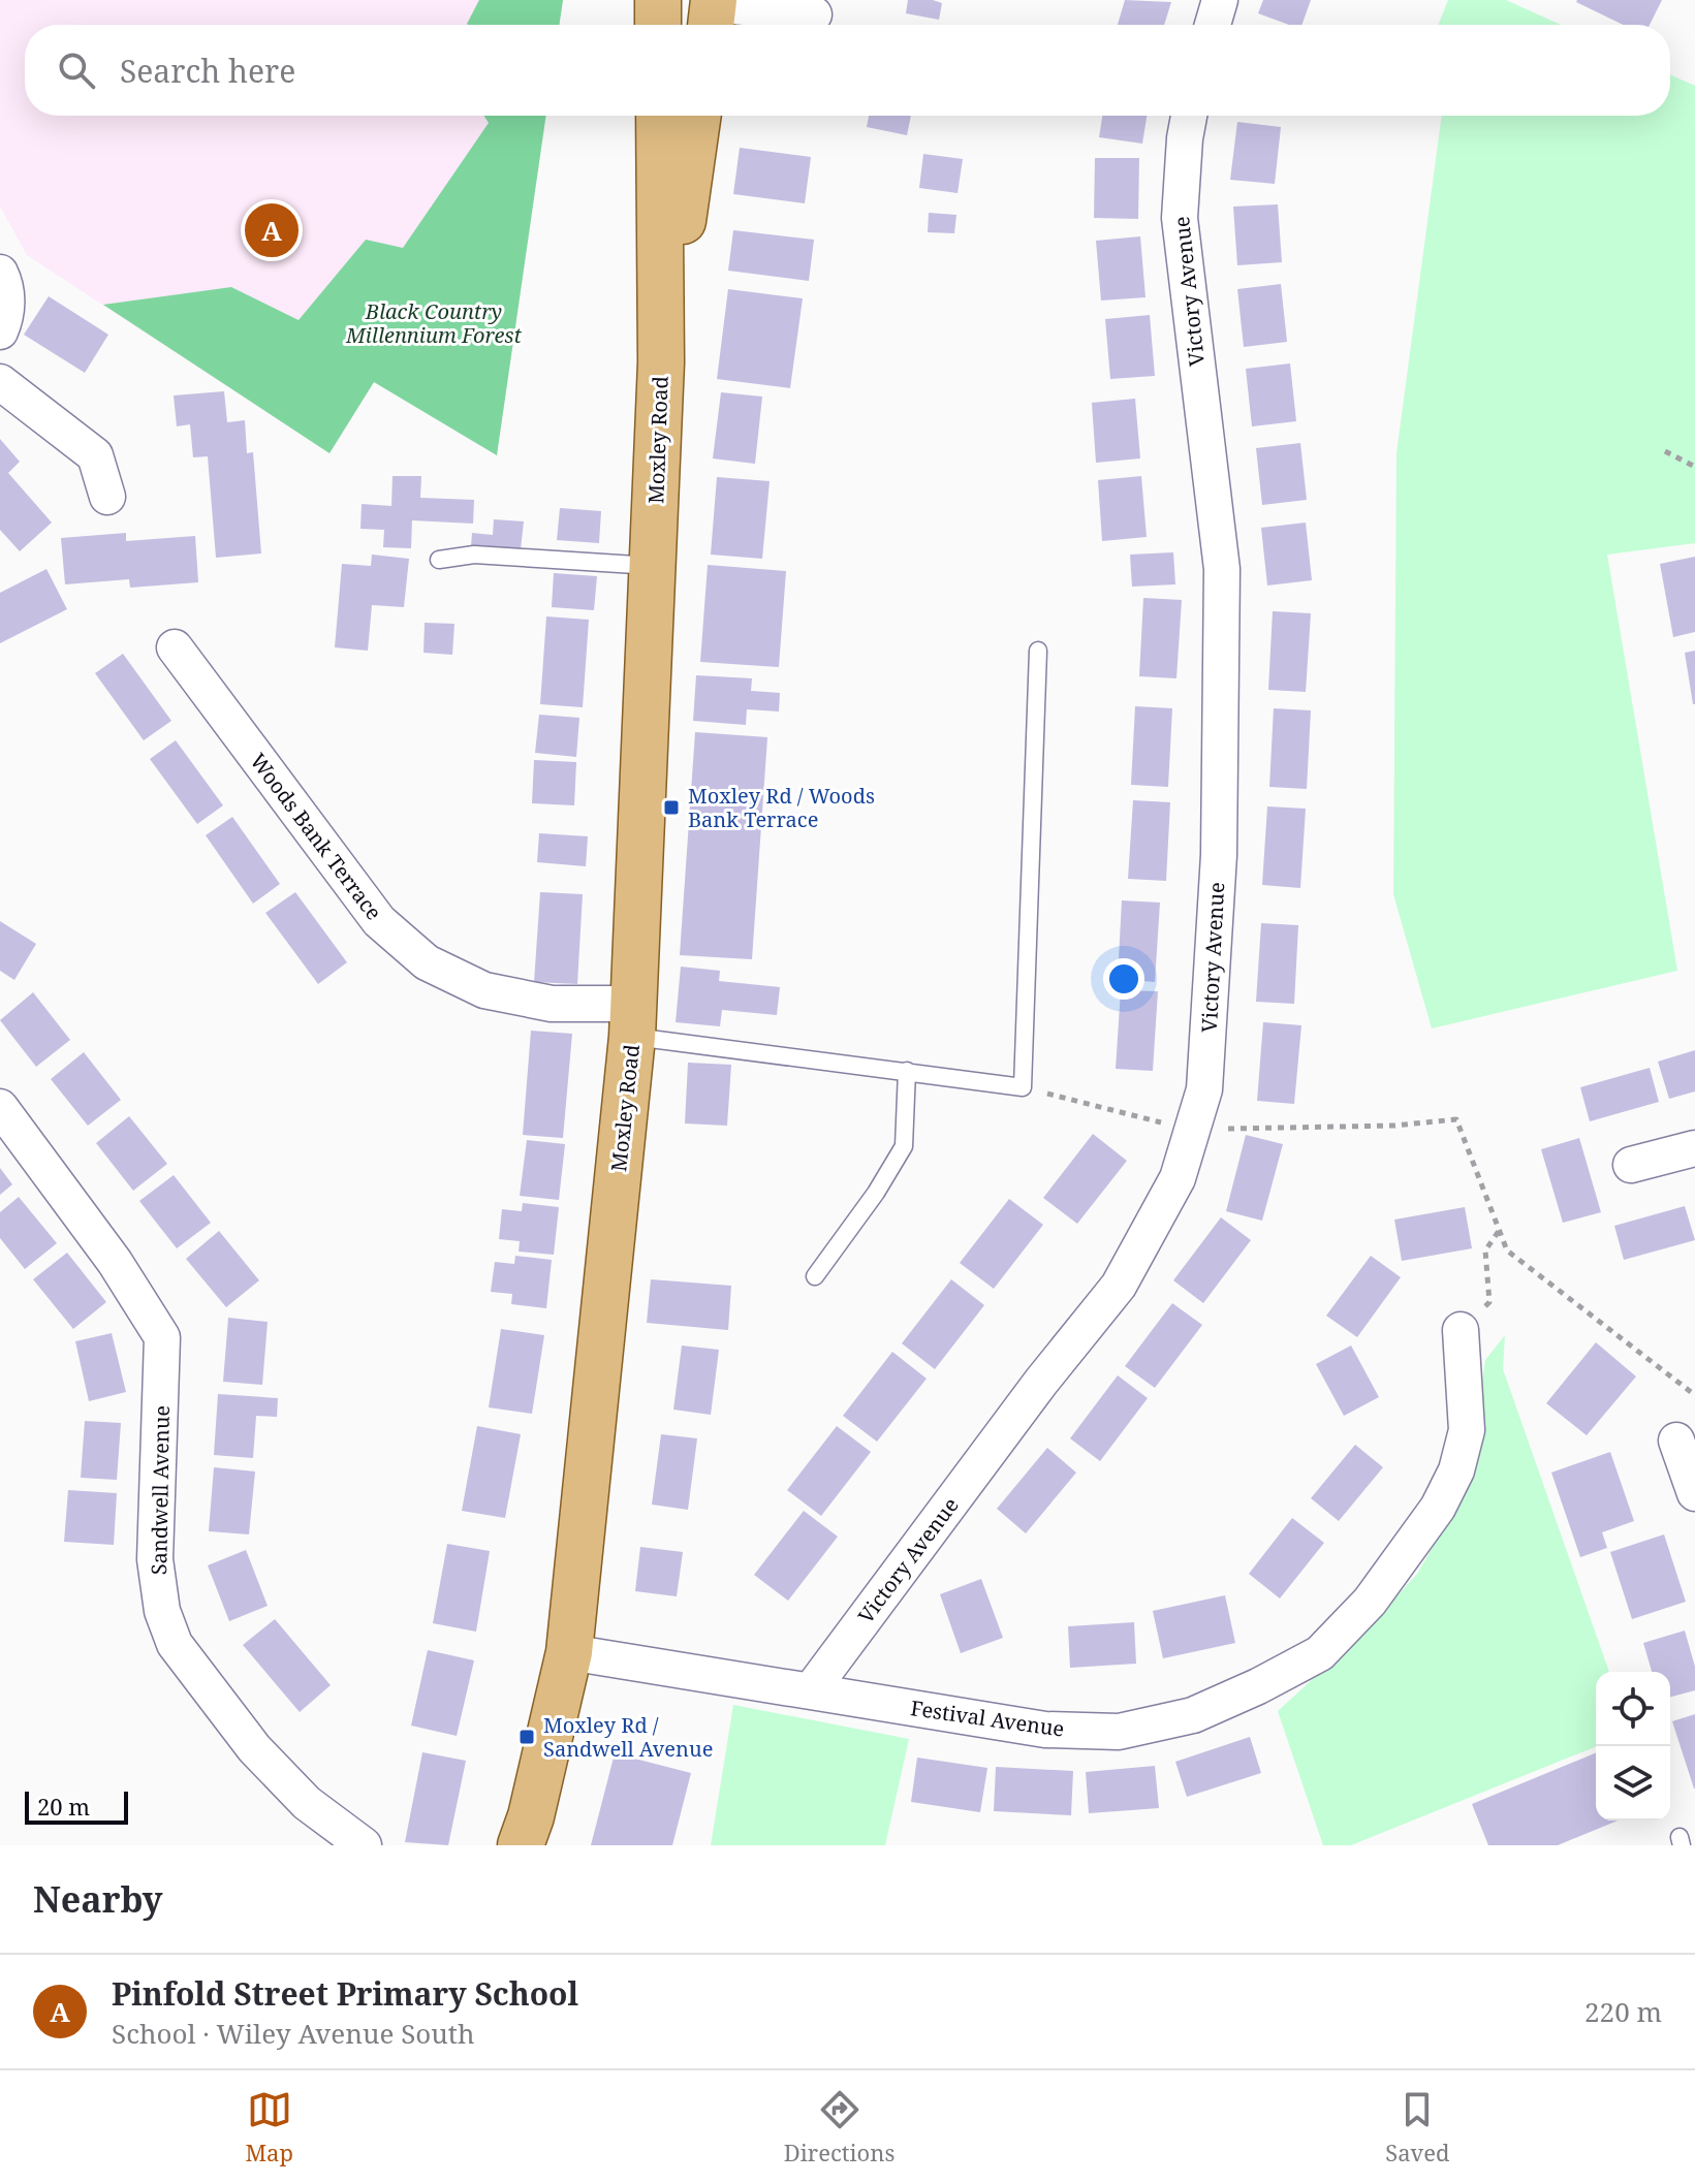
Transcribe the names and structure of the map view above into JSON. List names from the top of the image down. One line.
{"streets":{"main road":["Moxley Road"],"street":["Victory Avenue","Woods Bank Terrace","Sandwell Avenue","Festival Avenue"]},"crossings":[["Victory Avenue","Festival Avenue"],["Moxley Road","Woods Bank Terrace"],["Moxley Road","Festival Avenue"]],"parks":["Black Country Millennium Forest"],"places":{"transit":["Moxley Rd / Woods Bank Terrace","Moxley Rd / Sandwell Avenue"]},"scale_bar":"20 m","page":{"search":"Search here","pins":"A","scale":"20 m","heading":"Nearby","list":[{"mark":"A","name":"Pinfold Street Primary School","note":"School · Wiley Avenue South","value":"220 m"}],"nav":["Map","Directions","Saved"]}}
